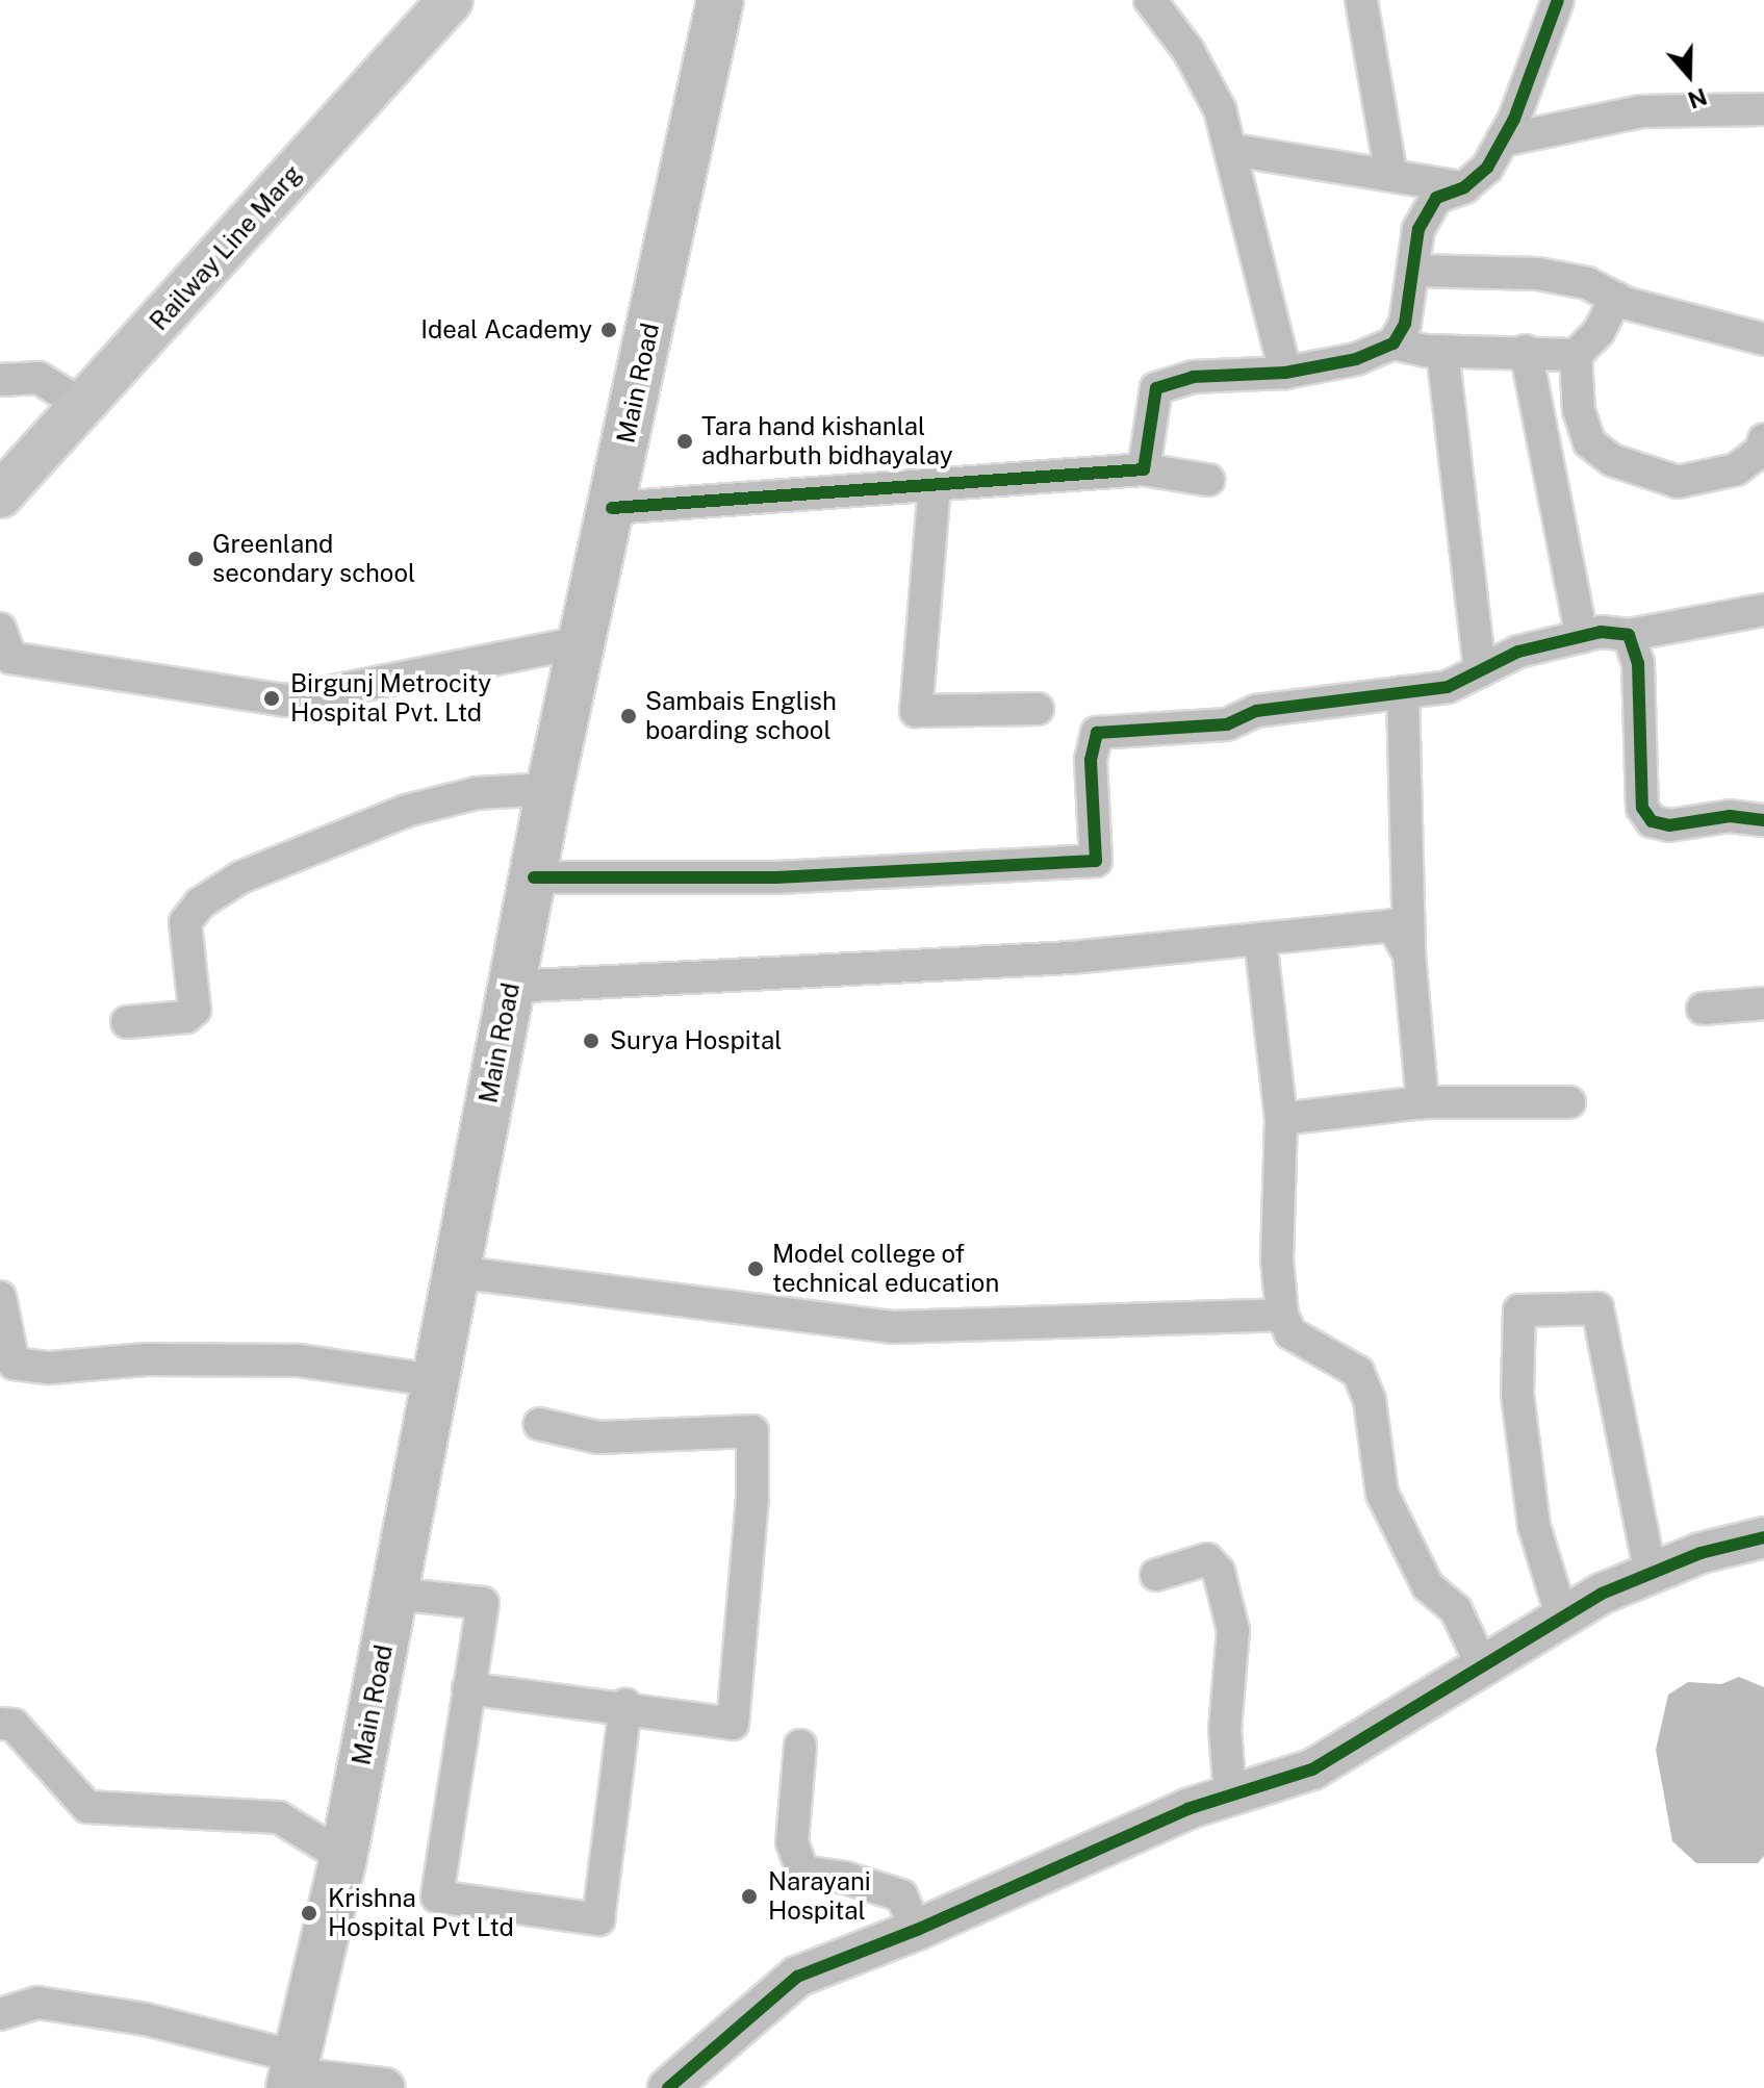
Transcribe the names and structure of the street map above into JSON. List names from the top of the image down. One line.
{"streets":{"main road":["Railway Line Marg","Main Road"]},"places":["Ideal Academy","Tara hand kishanlal adharbuth bidhayalay","Greenland secondary school","Birgunj Metrocity Hospital Pvt. Ltd","Sambais English boarding school","Surya Hospital","Model college of technical education","Narayani Hospital","Krishna Hospital Pvt Ltd"],"north":"bottom"}
